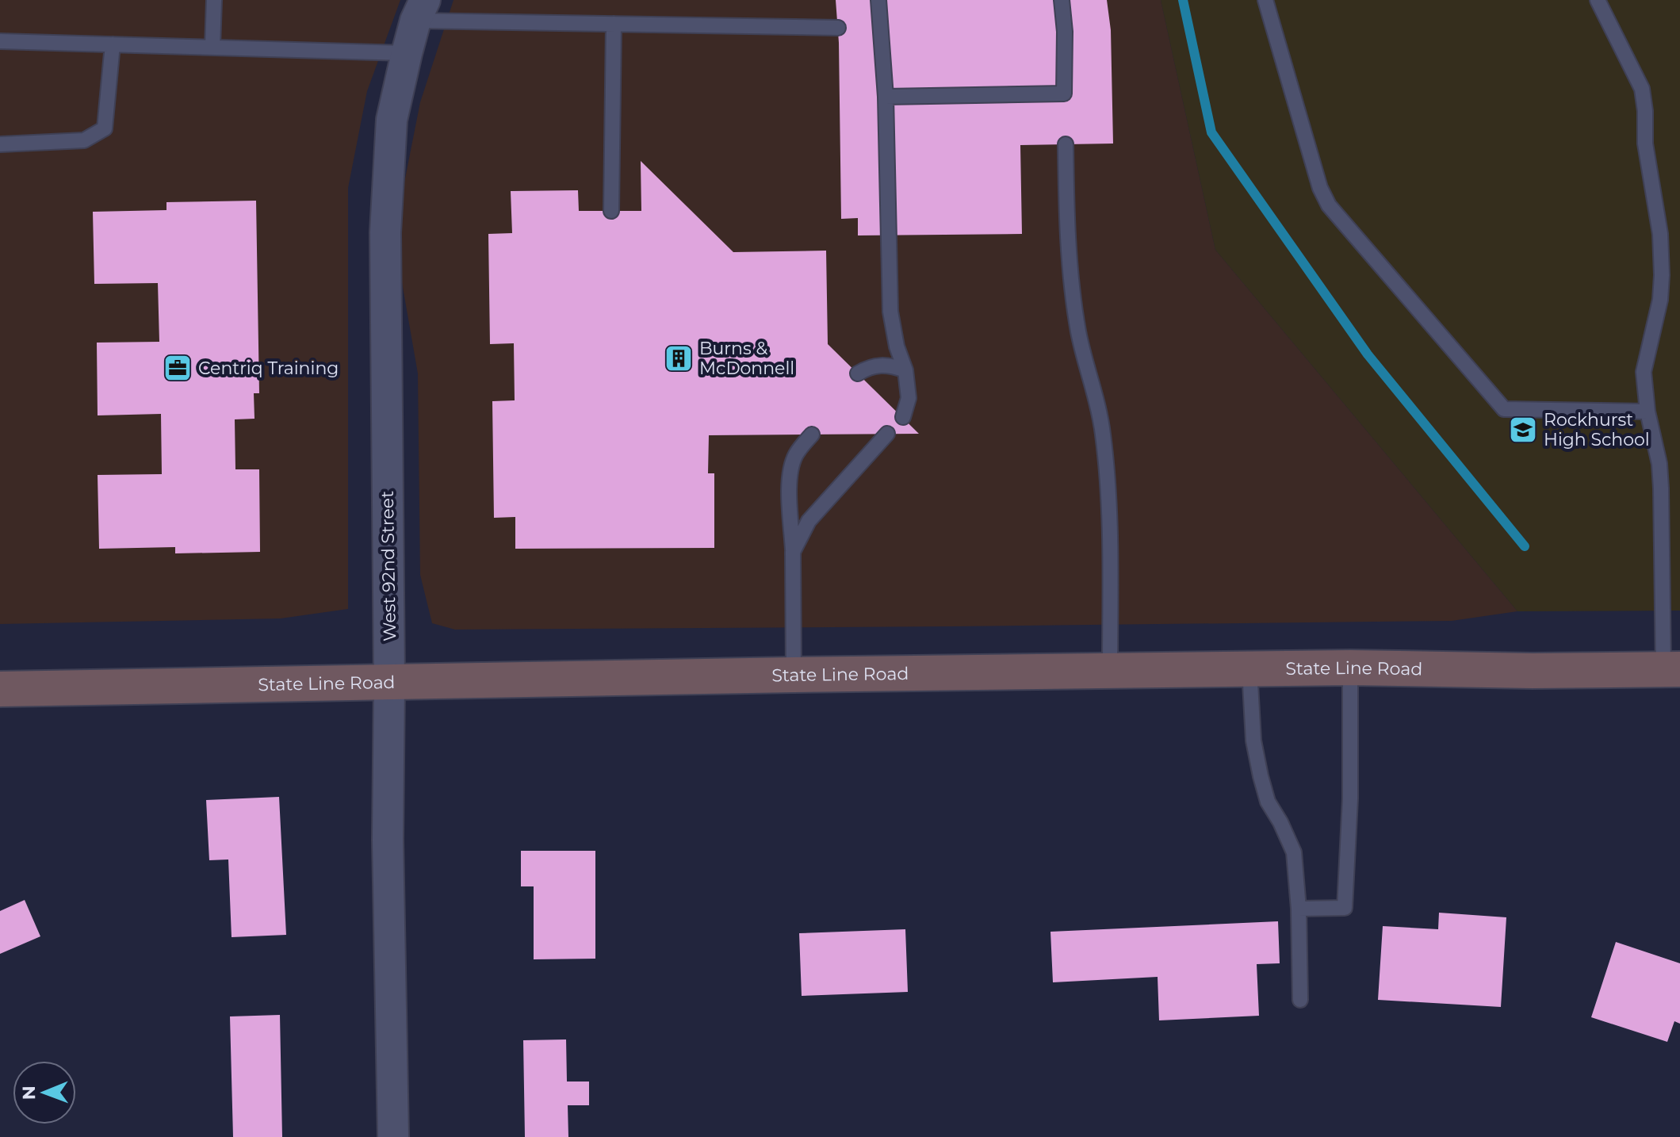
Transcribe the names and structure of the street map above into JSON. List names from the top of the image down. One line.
{"streets":{"main road":["State Line Road"],"street":["West 92nd Street"]},"crossings":[["West 92nd Street","State Line Road"]],"places":{"building":["Burns & McDonnell"],"office":["Centriq Training"],"school or university":["Rockhurst High School"]},"north":"left"}
